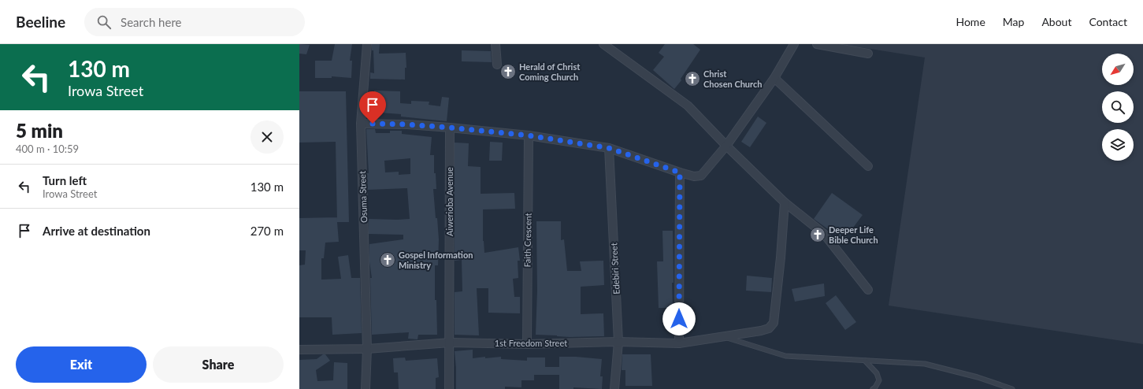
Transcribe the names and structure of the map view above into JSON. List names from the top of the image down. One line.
{"streets":{"street":["Osuma Street","Aiwerioba Avenue","Faith Crescent","Edebiri Street","1st Freedom Street"]},"crossings":[["Osuma Street","1st Freedom Street"],["Aiwerioba Avenue","1st Freedom Street"],["Faith Crescent","1st Freedom Street"],["Edebiri Street","1st Freedom Street"]],"places":{"church":["Herald of Christ Coming Church","Christ Chosen Church","Deeper Life Bible Church","Gospel Information Ministry"]},"north":"bottom left","page":{"header":"Beeline","search":"Search here","nav":["Home","Map","About","Contact"],"turn":["130 m","Irowa Street"],"heading":["5 min","400 m · 10:59"],"list":[{"name":"Turn left","note":"Irowa Street","value":"130 m"},{"name":"Arrive at destination","value":"270 m"}],"buttons":["Exit","Share"]}}
